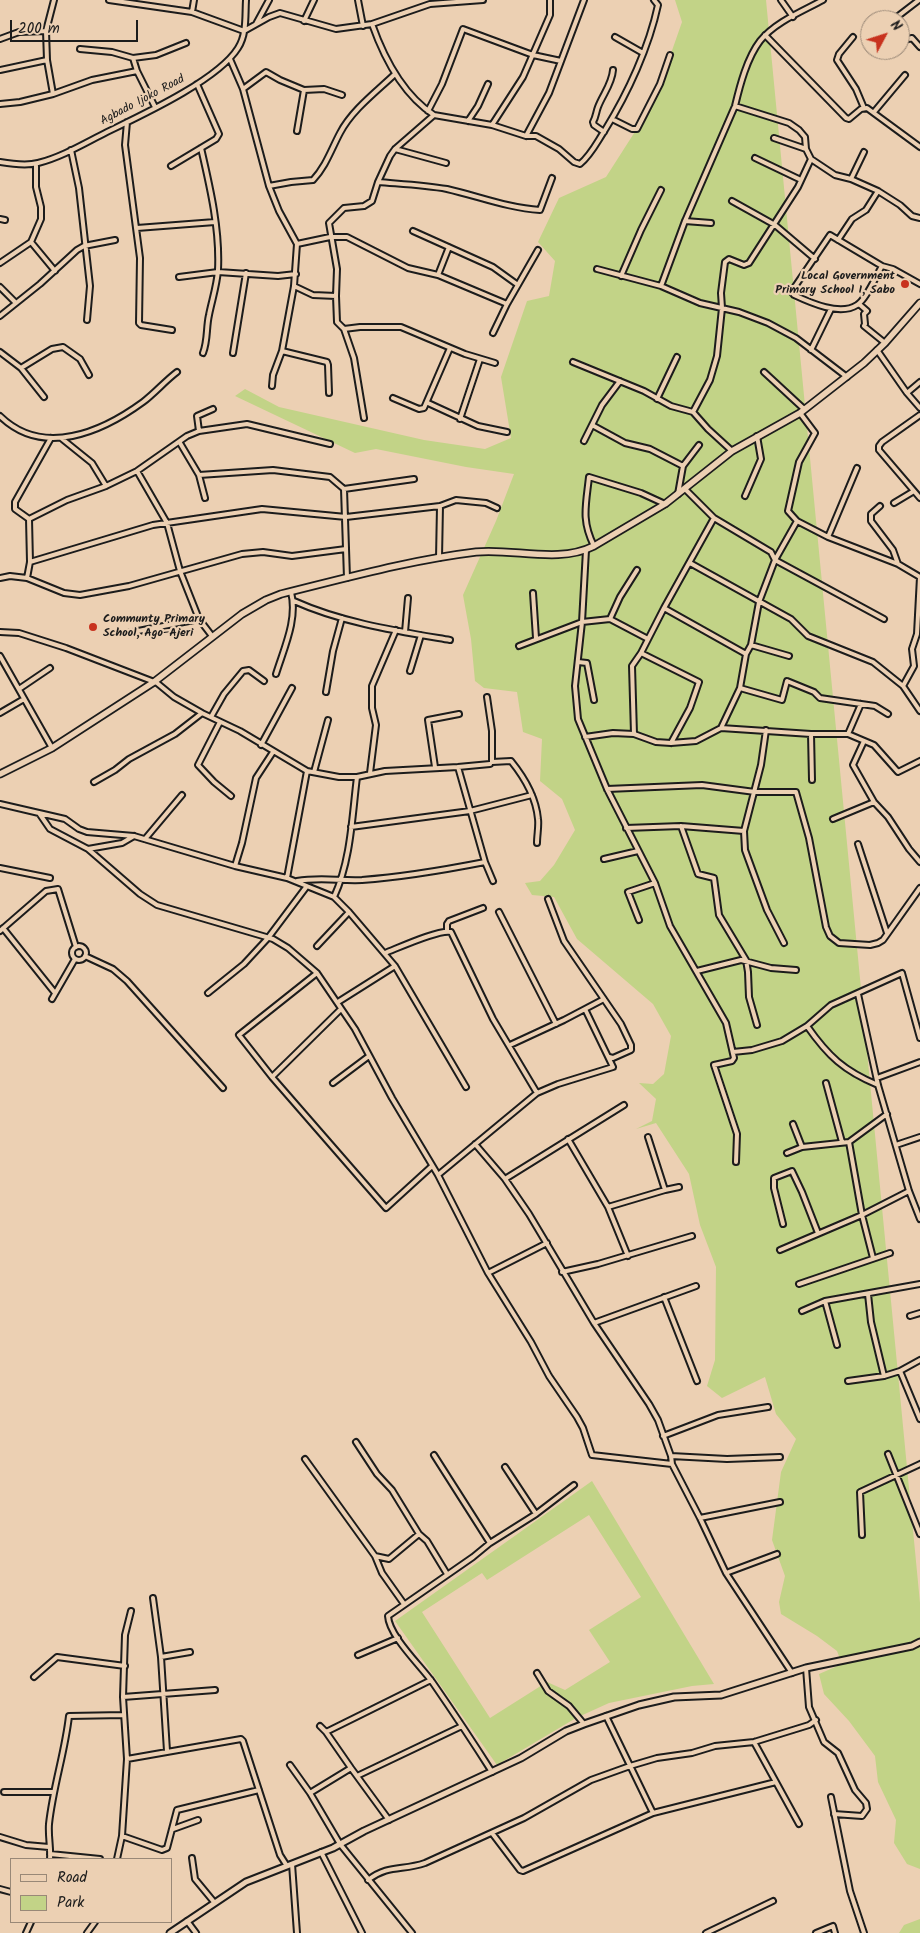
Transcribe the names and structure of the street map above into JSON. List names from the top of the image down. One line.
{"streets":{"street":["Agbado Ijoko Road"]},"places":["Local Government Primary School I, Sabo","Communty Primary School, Ago-Ajeri"],"legend":["Road","Park"],"scale_bar":"200 m","north":"top right"}
